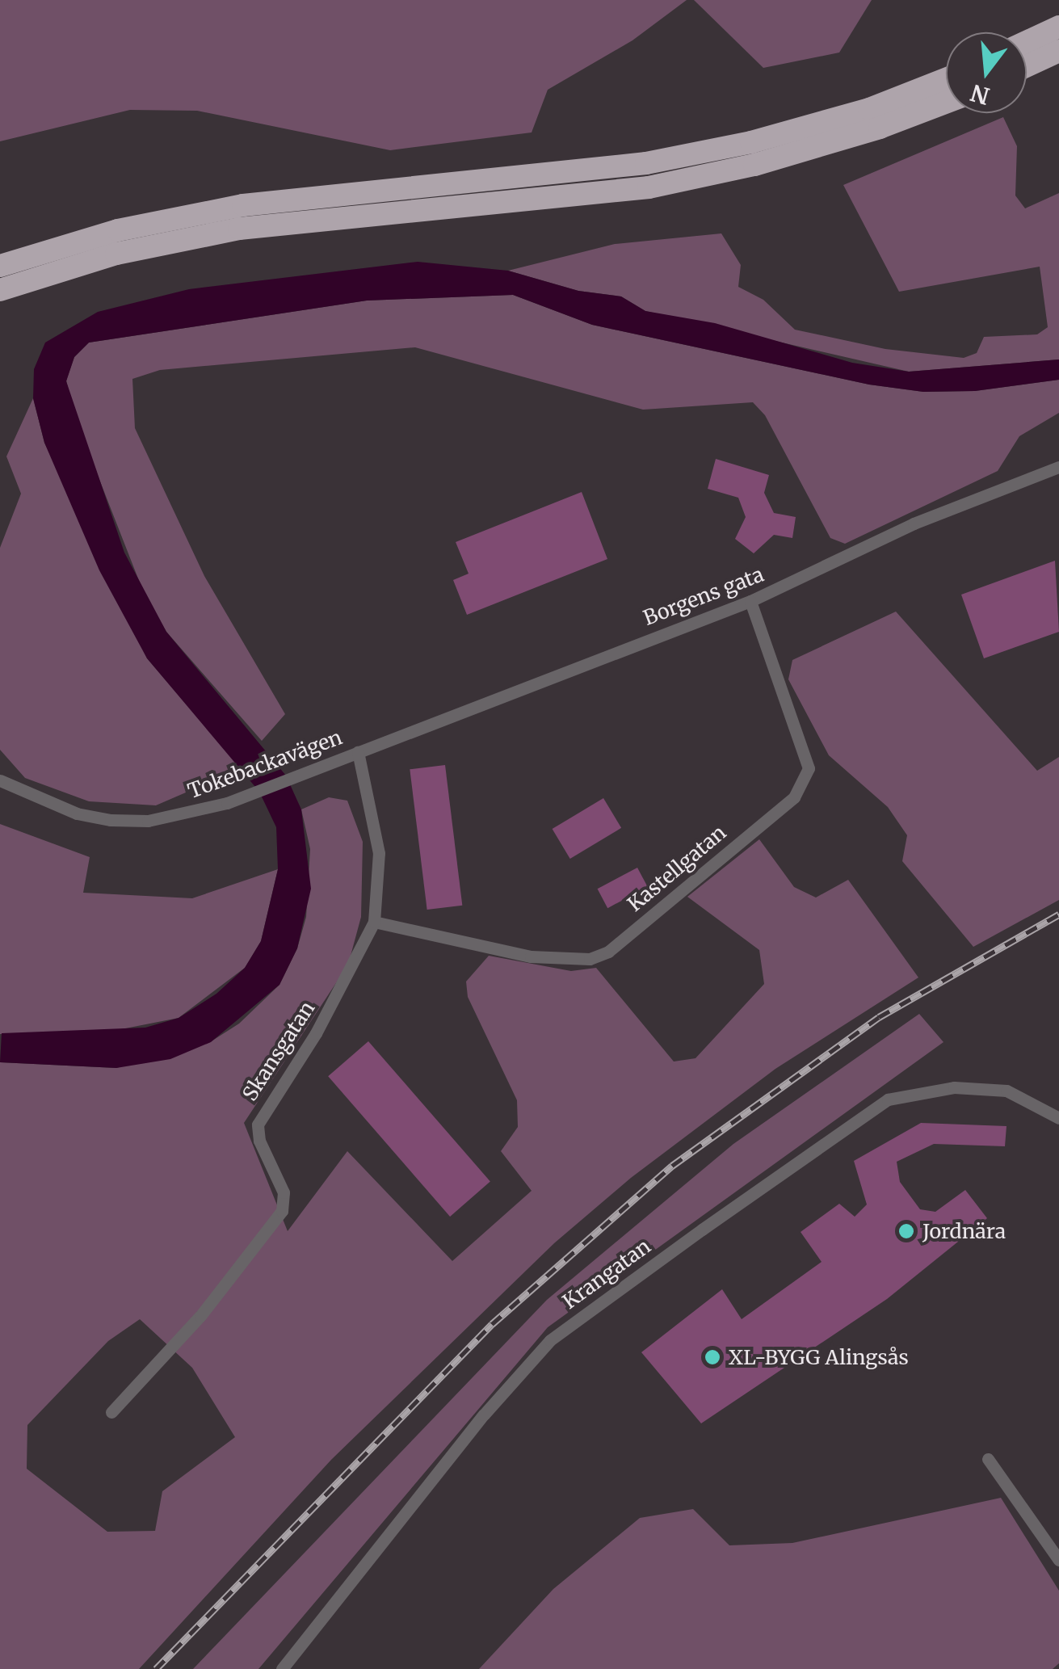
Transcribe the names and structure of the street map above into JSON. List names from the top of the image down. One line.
{"streets":{"street":["Borgens gata","Tokebackavägen","Kastellgatan","Skansgatan","Krangatan"]},"crossings":[["Borgens gata","Tokebackavägen"],["Borgens gata","Kastellgatan"],["Borgens gata","Skansgatan"],["Tokebackavägen","Skansgatan"],["Kastellgatan","Skansgatan"]],"places":["Jordnära","XL-BYGG Alingsås"],"north":"bottom"}
